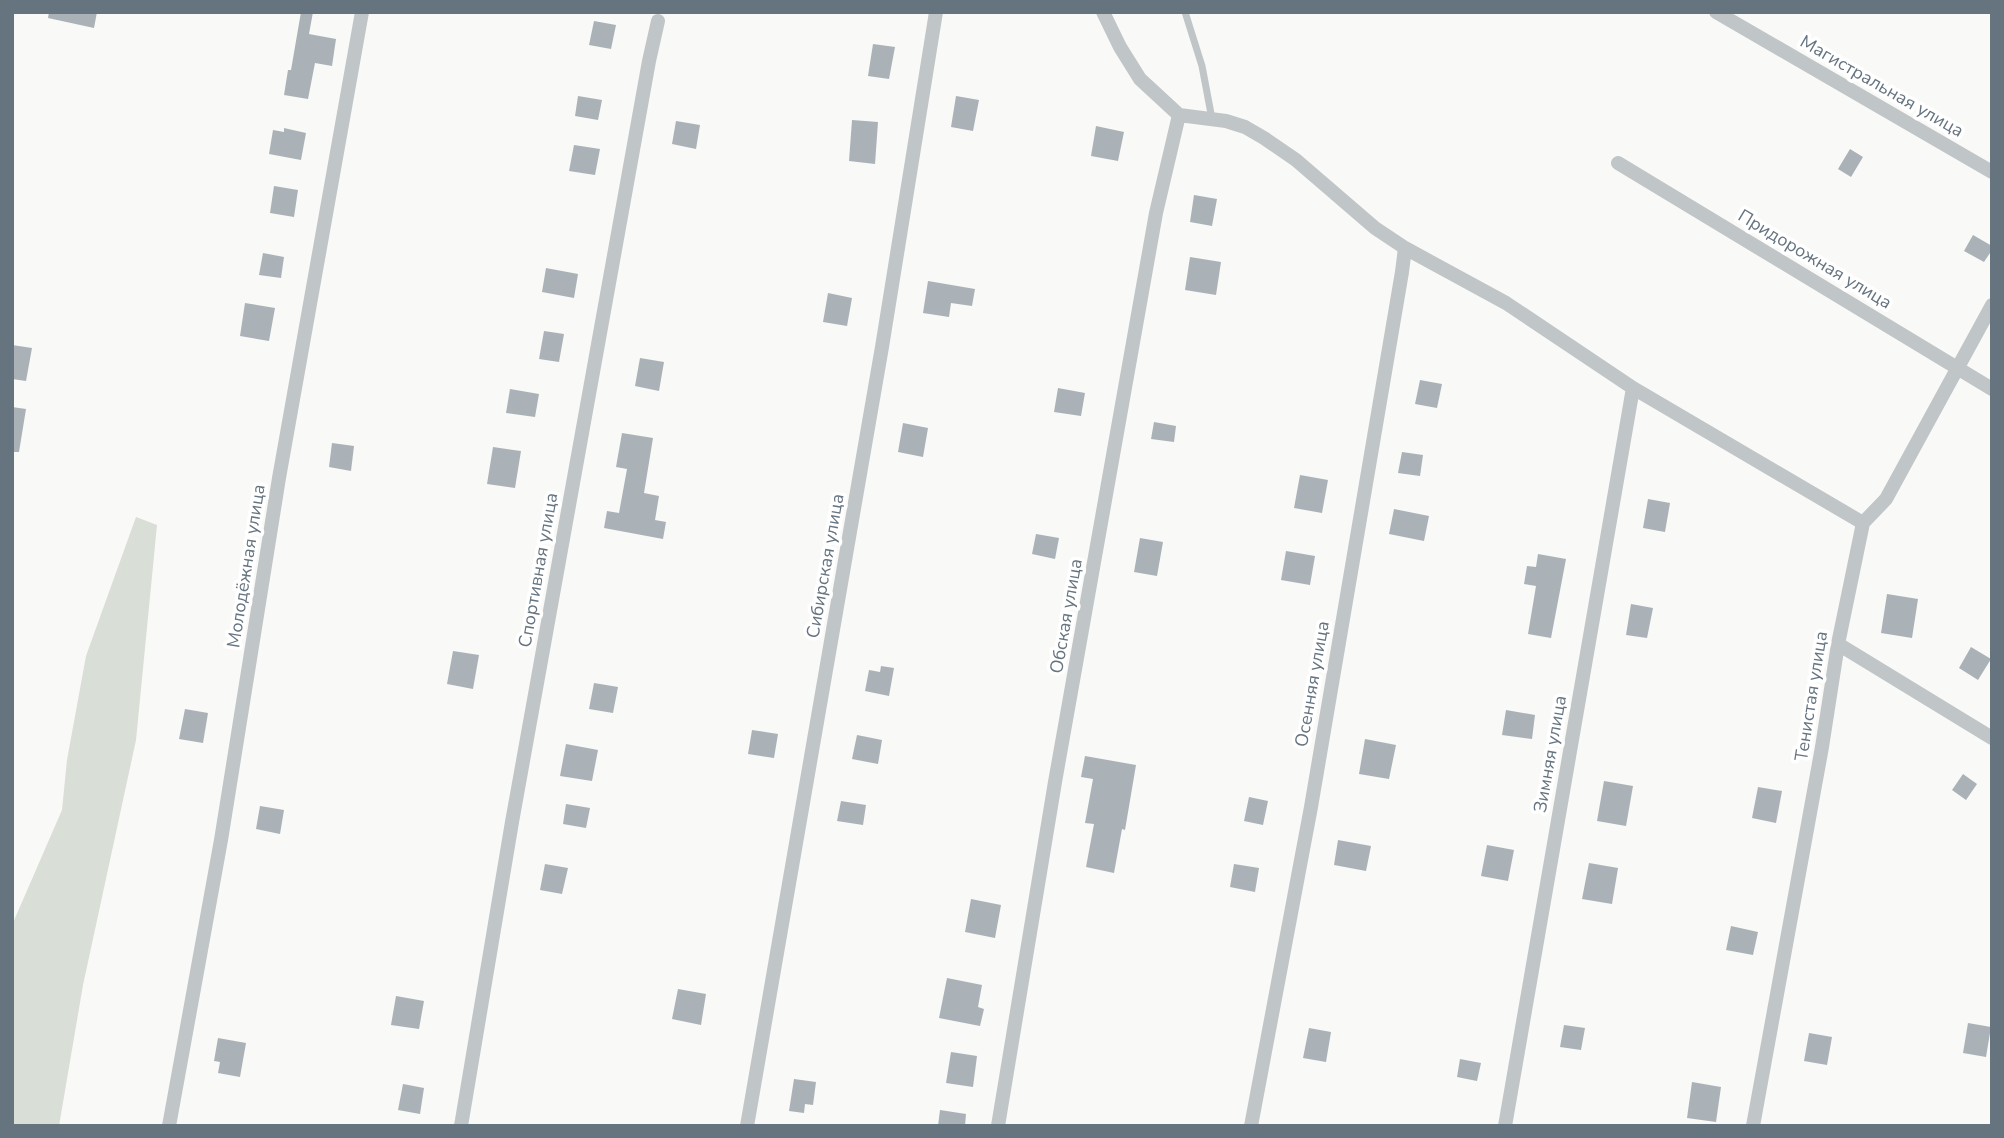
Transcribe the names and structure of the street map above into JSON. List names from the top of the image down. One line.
{"streets":{"street":["Магистральная улица","Придорожная улица","Молодёжная улица","Сибирская улица","Спортивная улица","Обская улица","Осенняя улица","Тенистая улица","Зимняя улица"]}}
